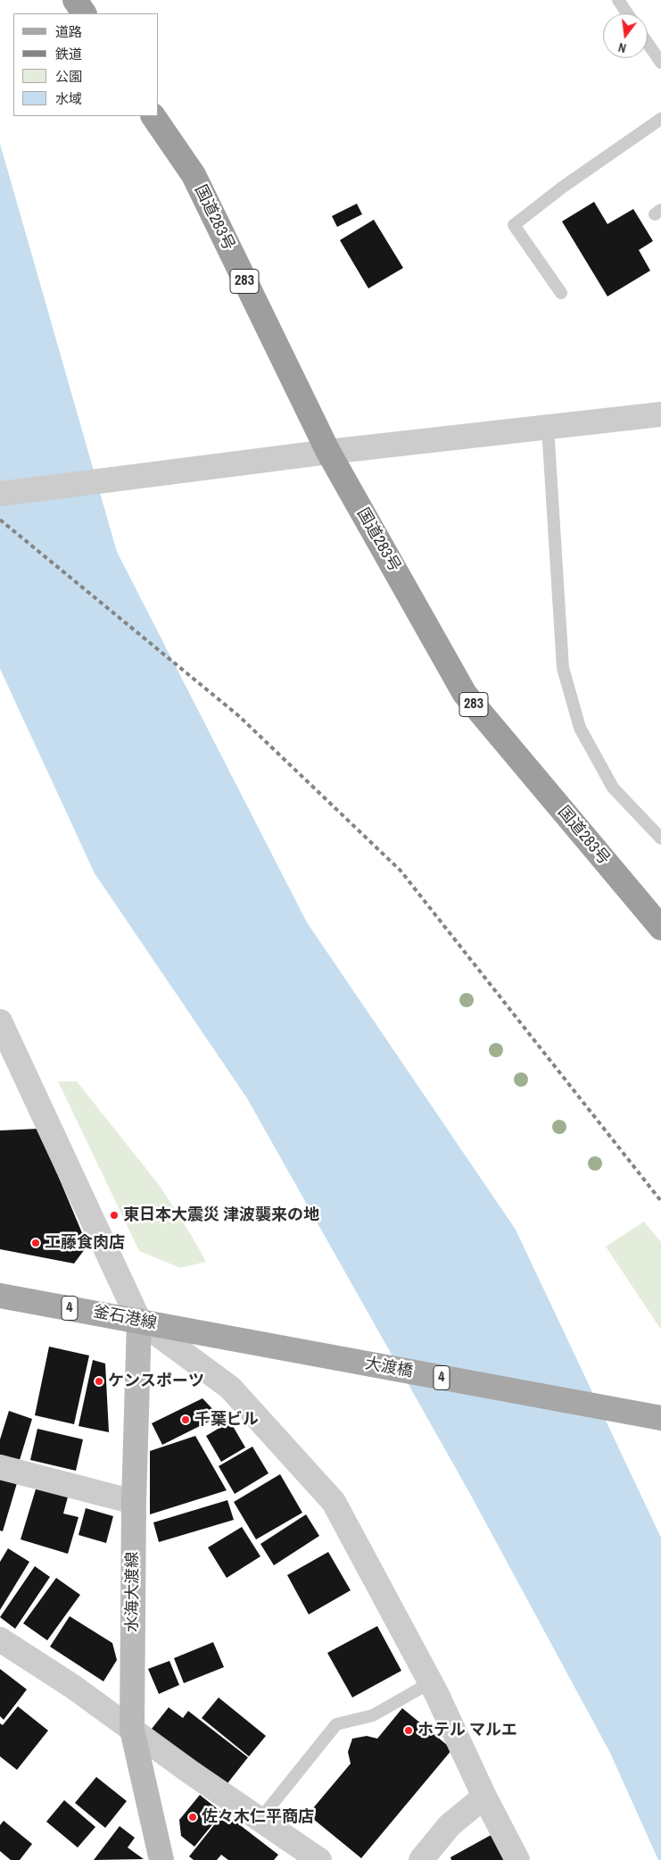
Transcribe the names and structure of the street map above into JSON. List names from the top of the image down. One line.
{"streets":{"highway":["国道283号","283"],"main road":["4","釜石港線","大渡橋","水海大渡線"]},"crossings":[["釜石港線","大渡橋"],["釜石港線","水海大渡線"]],"places":["東日本大震災 津波襲来の地","工藤食肉店","ケンスポーツ","千葉ビル","ホテル マルエ","佐々木仁平商店"],"legend":["道路","鉄道","公園","水域"],"north":"bottom"}
